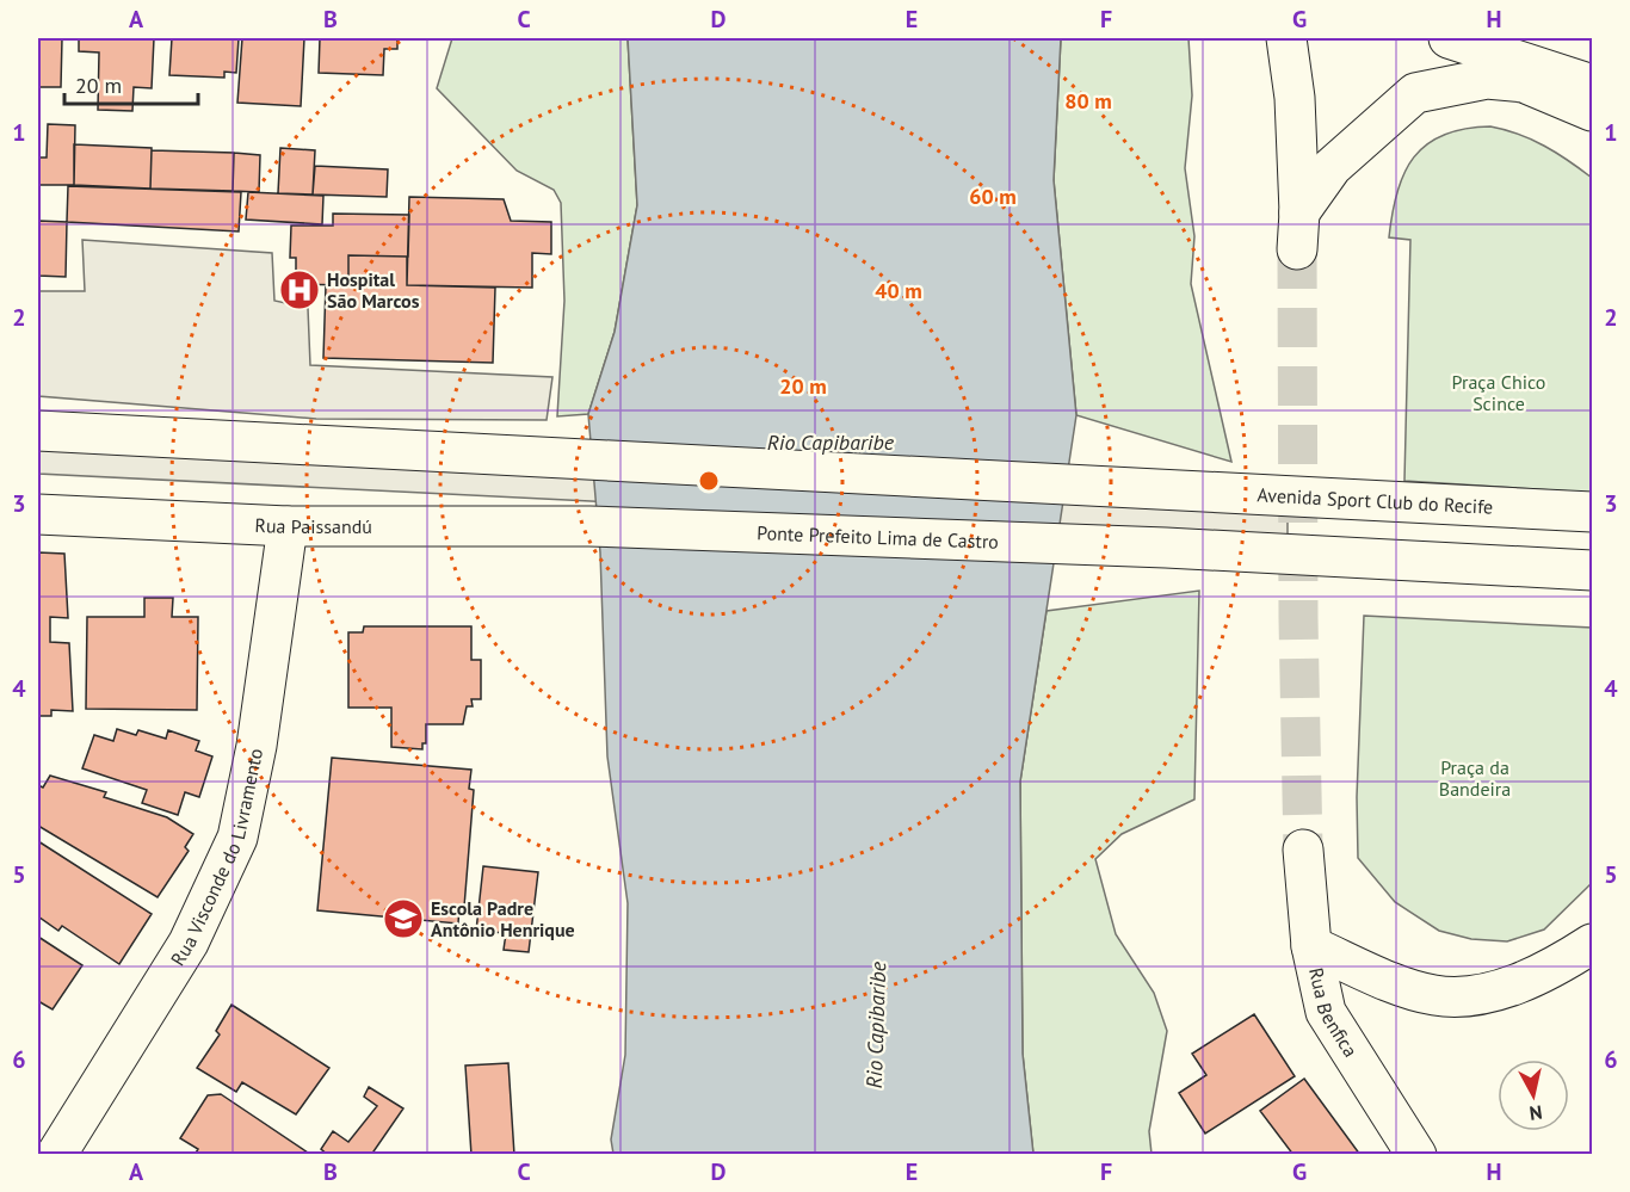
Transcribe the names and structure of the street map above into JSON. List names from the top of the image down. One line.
{"streets":{"main road":["Avenida Sport Club do Recife","Rua Paissandú","Ponte Prefeito Lima de Castro","Rua Visconde do Livramento","Rua Benfica"]},"crossings":[["Rua Paissandú","Ponte Prefeito Lima de Castro"],["Rua Paissandú","Rua Visconde do Livramento"]],"water":["Rio Capibaribe"],"parks":["Praça Chico Scince","Praça da Bandeira"],"places":{"hospital":["Hospital São Marcos"],"school or university":["Escola Padre Antônio Henrique"]},"scale_bar":"20 m","north":"bottom","grid":{"columns":["A","B","C","D","E","F","G","H"],"rows":["1","2","3","4","5","6"]},"rings":["80 m","60 m","40 m","20 m"]}
